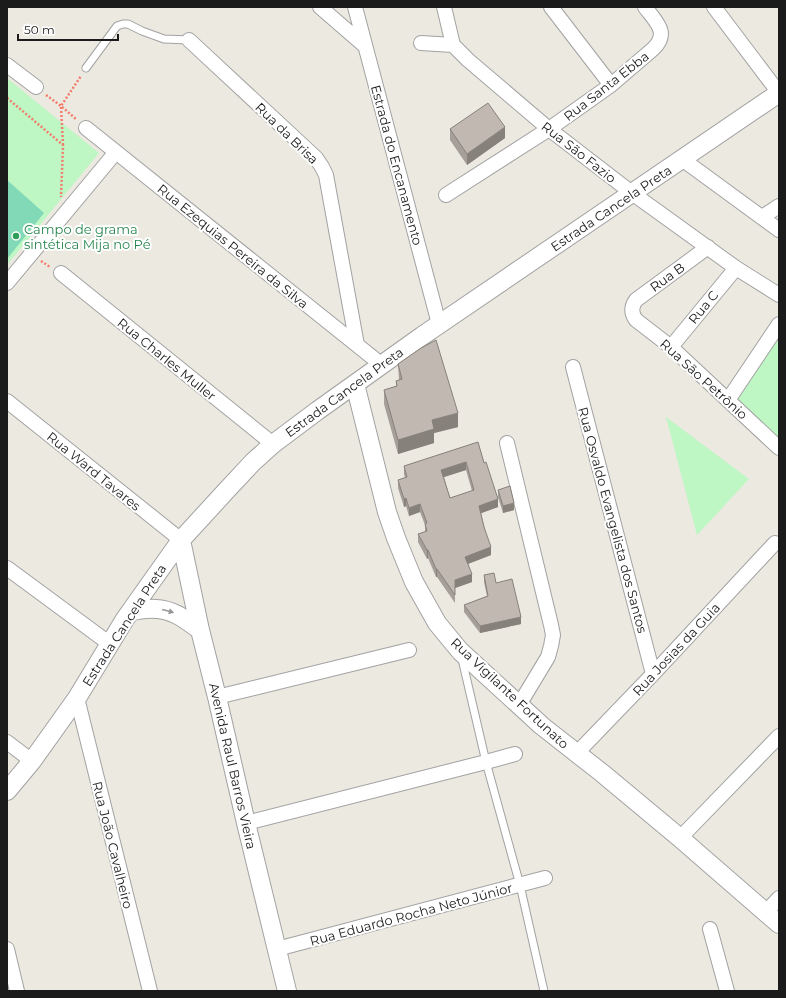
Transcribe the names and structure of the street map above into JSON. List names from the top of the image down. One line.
{"streets":{"street":["Rua Santa Ebba","Rua da Brisa","Rua São Fazio","Estrada do Encanamento","Estrada Cancela Preta","Rua Ezequias Pereira da Silva","Rua B","Rua C","Rua Charles Muller","Rua São Petrônio","Rua Ward Tavares","Rua Osvaldo Evangelista dos Santos","Rua Josias da Guia","Rua Vigilante Fortunato","Avenida Raul Barros Vieira","Rua João Cavalheiro","Rua Eduardo Rocha Neto Júnior"]},"crossings":[["Rua Santa Ebba","Rua São Fazio"],["Rua da Brisa","Rua Ezequias Pereira da Silva"],["Rua São Fazio","Estrada Cancela Preta"],["Rua São Fazio","Rua B"],["Rua São Fazio","Rua C"],["Estrada do Encanamento","Estrada Cancela Preta"],["Estrada Cancela Preta","Rua Ezequias Pereira da Silva"],["Estrada Cancela Preta","Rua Charles Muller"],["Estrada Cancela Preta","Rua Ward Tavares"],["Estrada Cancela Preta","Rua Vigilante Fortunato"],["Estrada Cancela Preta","Avenida Raul Barros Vieira"],["Estrada Cancela Preta","Rua João Cavalheiro"],["Rua B","Rua São Petrônio"],["Rua C","Rua São Petrônio"],["Rua Ward Tavares","Avenida Raul Barros Vieira"],["Rua Osvaldo Evangelista dos Santos","Rua Josias da Guia"],["Rua Josias da Guia","Rua Vigilante Fortunato"],["Avenida Raul Barros Vieira","Rua Eduardo Rocha Neto Júnior"]],"places":["Campo de grama sintética Mija no Pé"],"scale_bar":"50 m"}
